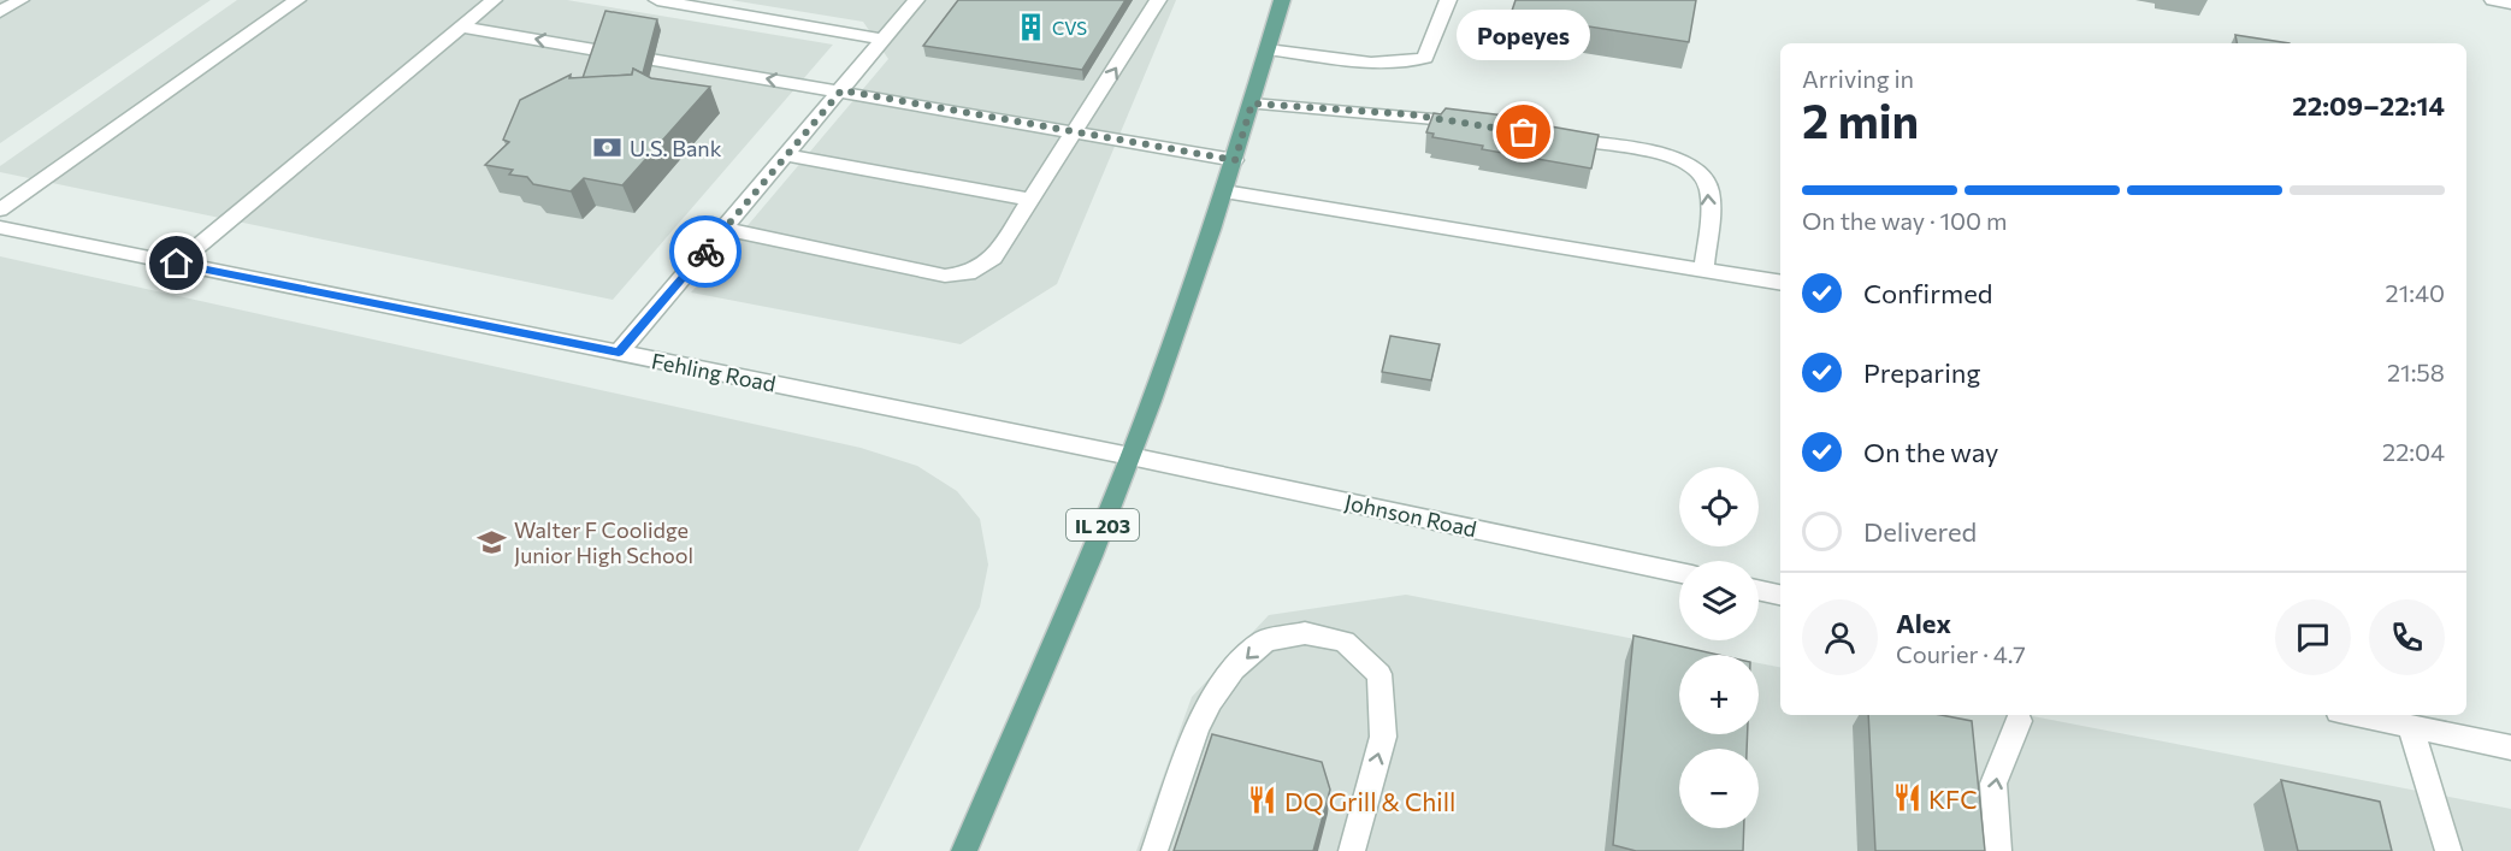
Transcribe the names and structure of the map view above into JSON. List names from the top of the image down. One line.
{"streets":{"main road":["IL 203"],"street":["Fehling Road","Johnson Road"]},"crossings":[["Fehling Road","Johnson Road"],["Fehling Road","IL 203"],["Johnson Road","IL 203"]],"places":{"building":["CVS"],"other":["Popeyes"],"bank":["U.S. Bank"],"school or university":["Walter F Coolidge Junior High School"],"restaurant":["KFC","DQ Grill & Chill"]},"page":{"bubble":"Popeyes","heading":["2 min","Arriving in","22:09–22:14"],"panel":["Alex","Courier · 4.7"],"bar":"On the way · 100 m","list":[["Confirmed","21:40"],["Preparing","21:58"],["On the way","22:04"],"Delivered"],"map_buttons":["+","−"]}}
